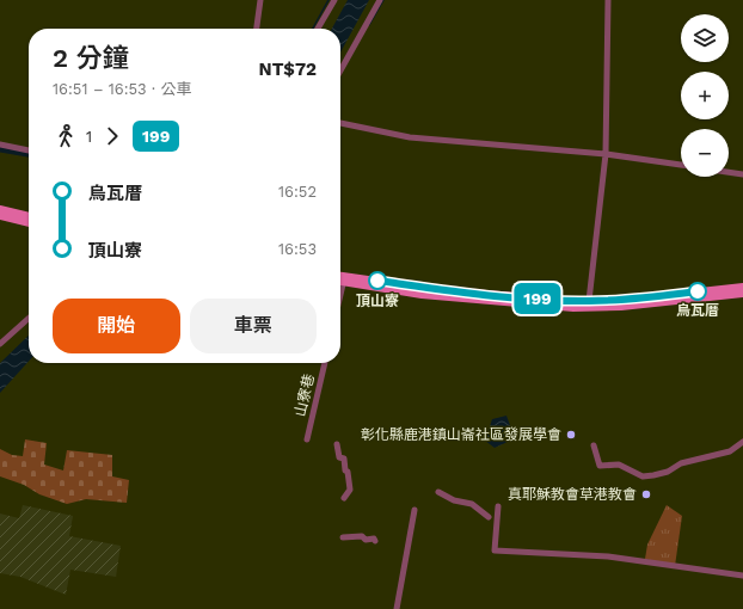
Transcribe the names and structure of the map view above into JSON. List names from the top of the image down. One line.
{"streets":{"street":["山寮巷"]},"places":["頂山寮","烏瓦厝","彰化縣鹿港鎮山崙社區發展學會","真耶穌教會草港教會"],"lines":["bus line 199"],"page":{"on_map":"199","map_buttons":["+","−"],"heading":["2 分鐘","16:51 – 16:53 · 公車","NT$72"],"legs":["1","199"],"list":[{"name":"烏瓦厝","value":"16:52"},{"name":"頂山寮","value":"16:53"}],"buttons":["開始","車票"]}}
